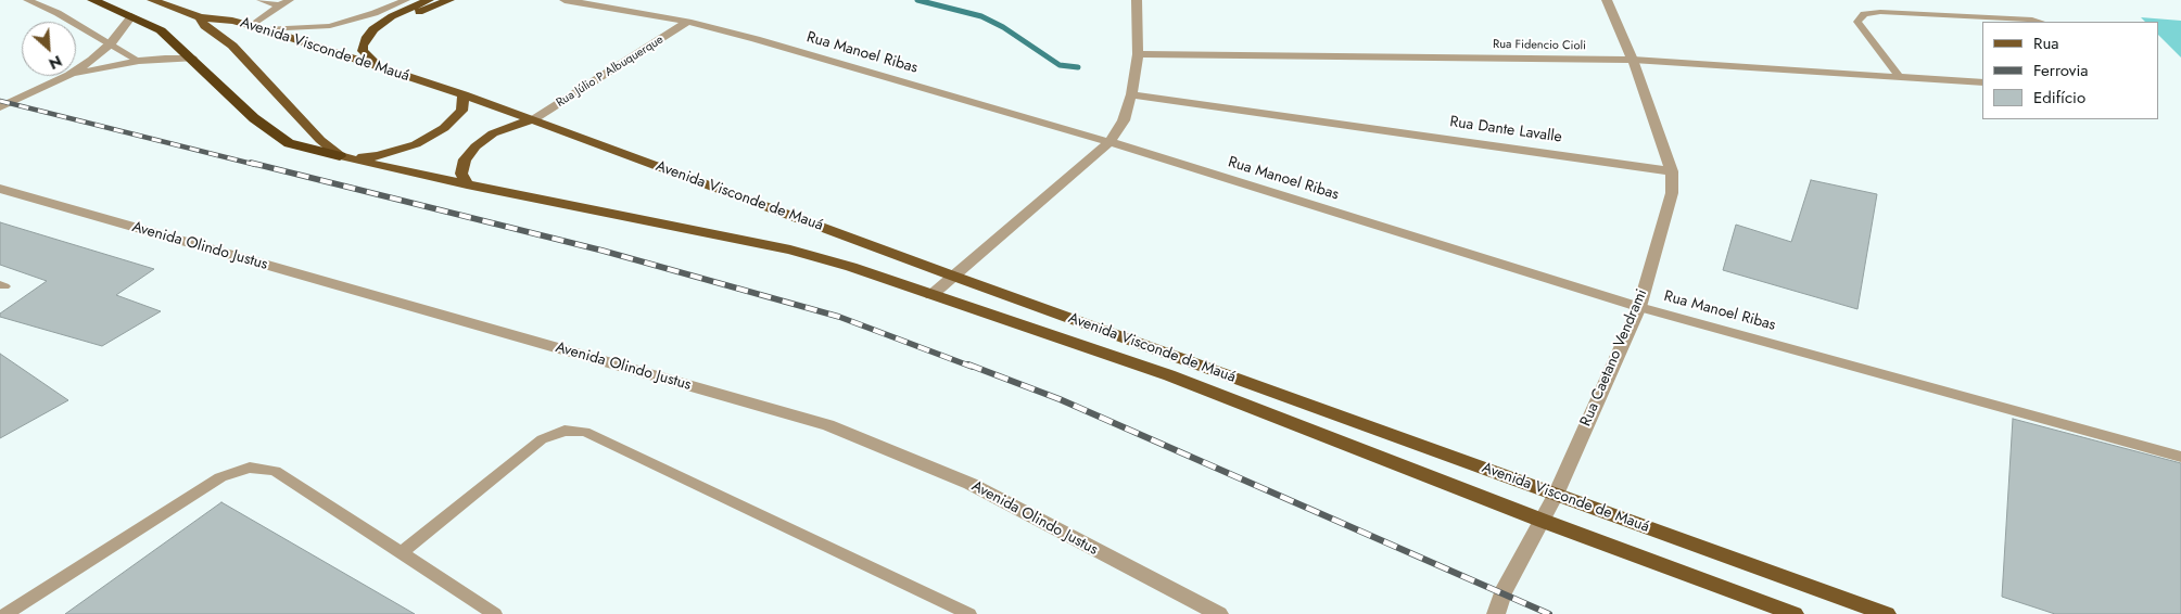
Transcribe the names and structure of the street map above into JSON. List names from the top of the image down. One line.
{"streets":{"main road":["Avenida Visconde de Mauá"],"street":["Rua Fidencio Cioli","Rua Manoel Ribas","Rua Júlio P Albuquerque","Rua Dante Lavalle","Avenida Olindo Justus","Rua Caetano Vendrami"]},"crossings":[["Rua Fidencio Cioli","Rua Caetano Vendrami"],["Avenida Visconde de Mauá","Rua Júlio P Albuquerque"],["Avenida Visconde de Mauá","Rua Caetano Vendrami"],["Rua Manoel Ribas","Rua Júlio P Albuquerque"],["Rua Manoel Ribas","Rua Caetano Vendrami"],["Rua Dante Lavalle","Rua Caetano Vendrami"]],"legend":["Rua","Ferrovia","Edifício"],"north":"bottom right"}
